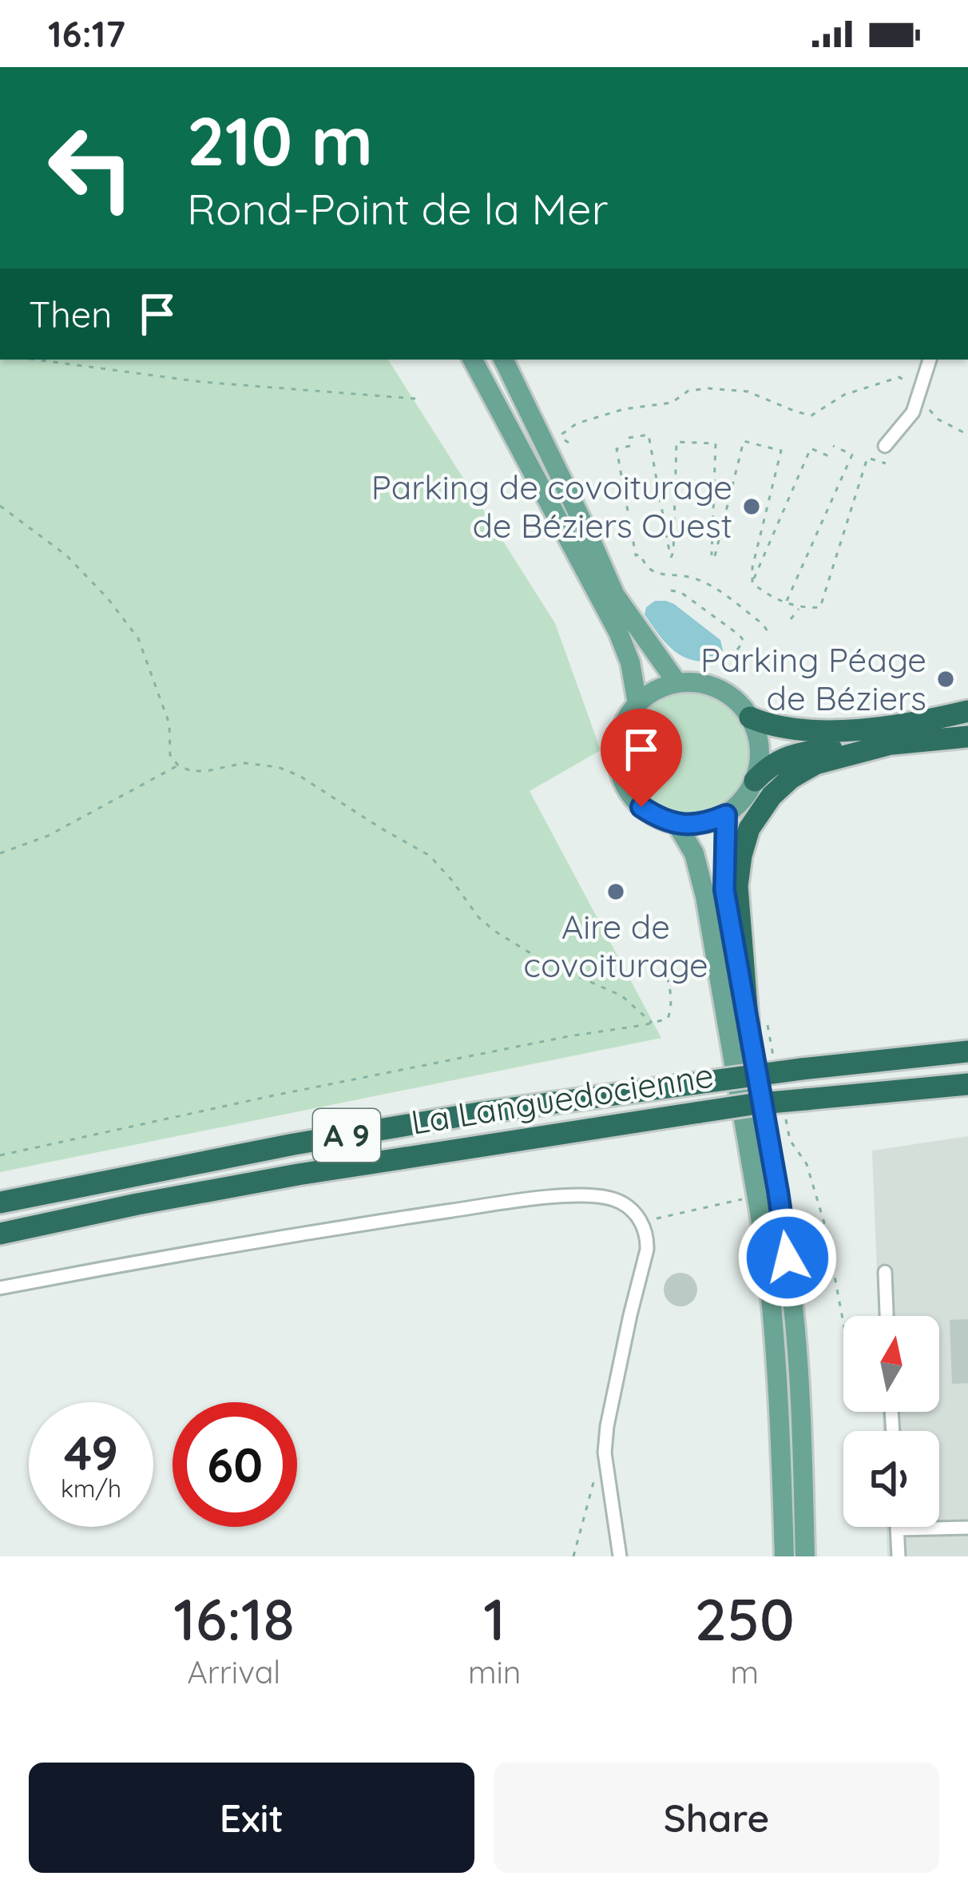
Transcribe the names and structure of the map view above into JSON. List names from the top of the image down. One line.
{"streets":{"highway":["La Languedocienne","A 9"]},"places":["Parking de covoiturage de Béziers Ouest","Parking Péage de Béziers","Aire de covoiturage"],"north":"top","page":{"status":"16:17","turn":["210 m","Rond-Point de la Mer"],"then":"Then","speed":"49 km/h","limit":"60","eta":["16:18","Arrival","1","min","250","m"],"buttons":["Exit","Share"]}}
